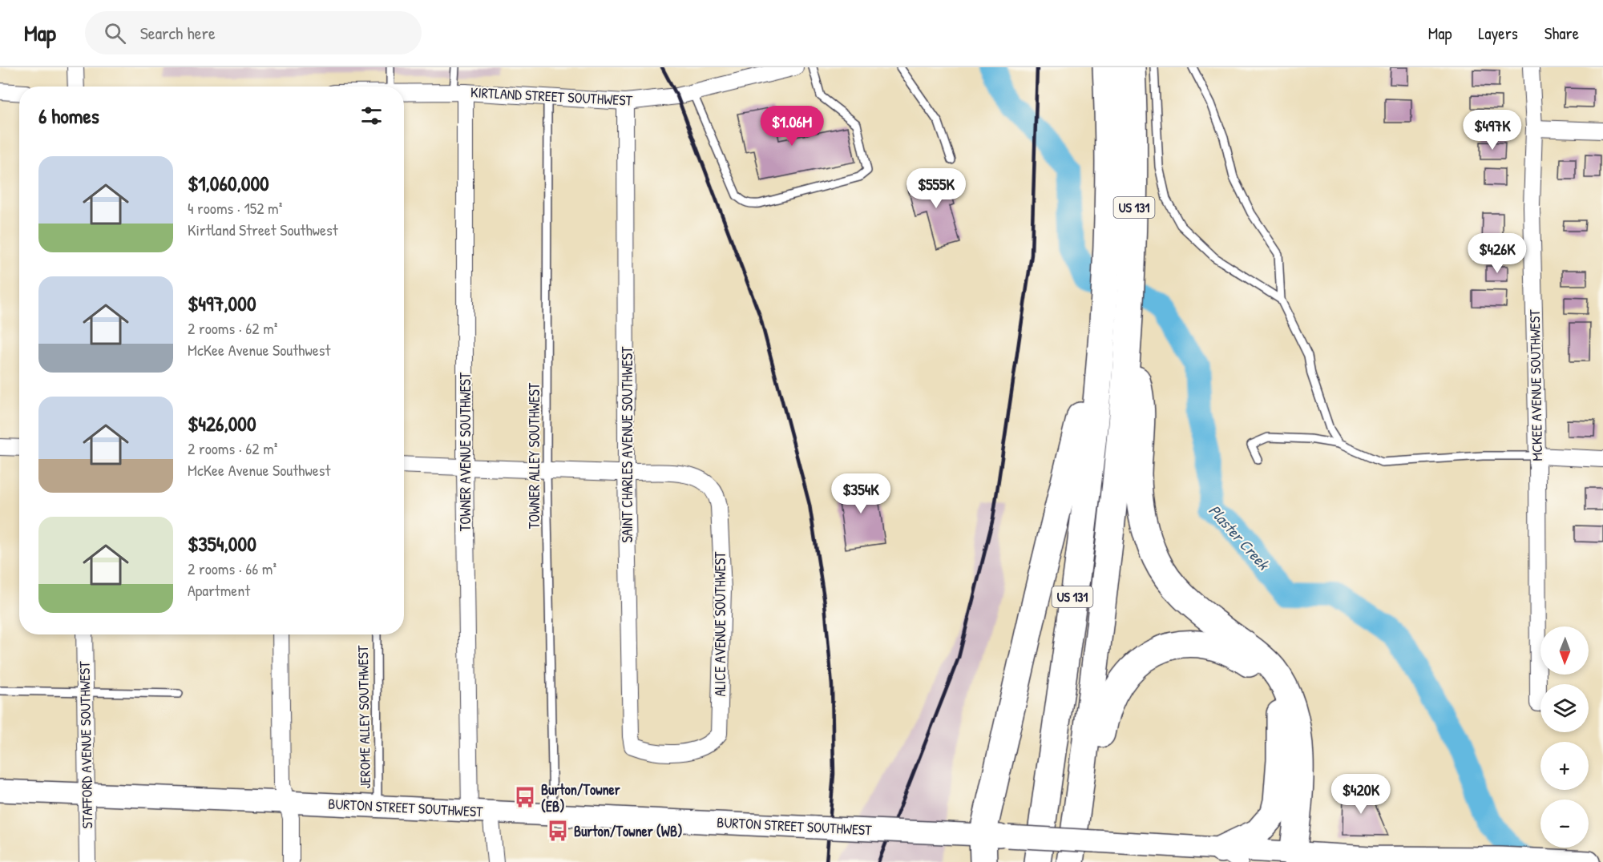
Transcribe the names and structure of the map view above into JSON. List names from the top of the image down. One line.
{"streets":{"highway":["US 131"],"main road":["BURTON STREET SOUTHWEST"],"street":["KIRTLAND STREET SOUTHWEST","MCKEE AVENUE SOUTHWEST","SAINT CHARLES AVENUE SOUTHWEST","TOWNER AVENUE SOUTHWEST","ALICE AVENUE SOUTHWEST","STAFFORD AVENUE SOUTHWEST"],"lane":["TOWNER ALLEY SOUTHWEST","JEROME ALLEY SOUTHWEST"]},"crossings":[["KIRTLAND STREET SOUTHWEST","SAINT CHARLES AVENUE SOUTHWEST"],["KIRTLAND STREET SOUTHWEST","TOWNER AVENUE SOUTHWEST"],["KIRTLAND STREET SOUTHWEST","TOWNER ALLEY SOUTHWEST"],["SAINT CHARLES AVENUE SOUTHWEST","ALICE AVENUE SOUTHWEST"],["TOWNER AVENUE SOUTHWEST","BURTON STREET SOUTHWEST"],["TOWNER ALLEY SOUTHWEST","BURTON STREET SOUTHWEST"],["JEROME ALLEY SOUTHWEST","BURTON STREET SOUTHWEST"],["STAFFORD AVENUE SOUTHWEST","BURTON STREET SOUTHWEST"]],"water":["Plaster Creek"],"places":{"bus stop":["Burton/Towner (EB)","Burton/Towner (WB)"]},"north":"bottom","page":{"header":"Map","search":"Search here","nav":["Map","Layers","Share"],"heading":"6 homes","price":["$1.06M","$497K","$555K","$426K","$354K","$420K"],"list":[{"name":"$1,060,000","note":"4 rooms · 152 m² · Kirtland Street Southwest"},{"name":"$497,000","note":"2 rooms · 62 m² · McKee Avenue Southwest"},{"name":"$426,000","note":"2 rooms · 62 m² · McKee Avenue Southwest"},{"name":"$354,000","note":"2 rooms · 66 m² · Apartment"}],"map_buttons":["+","−"]}}
